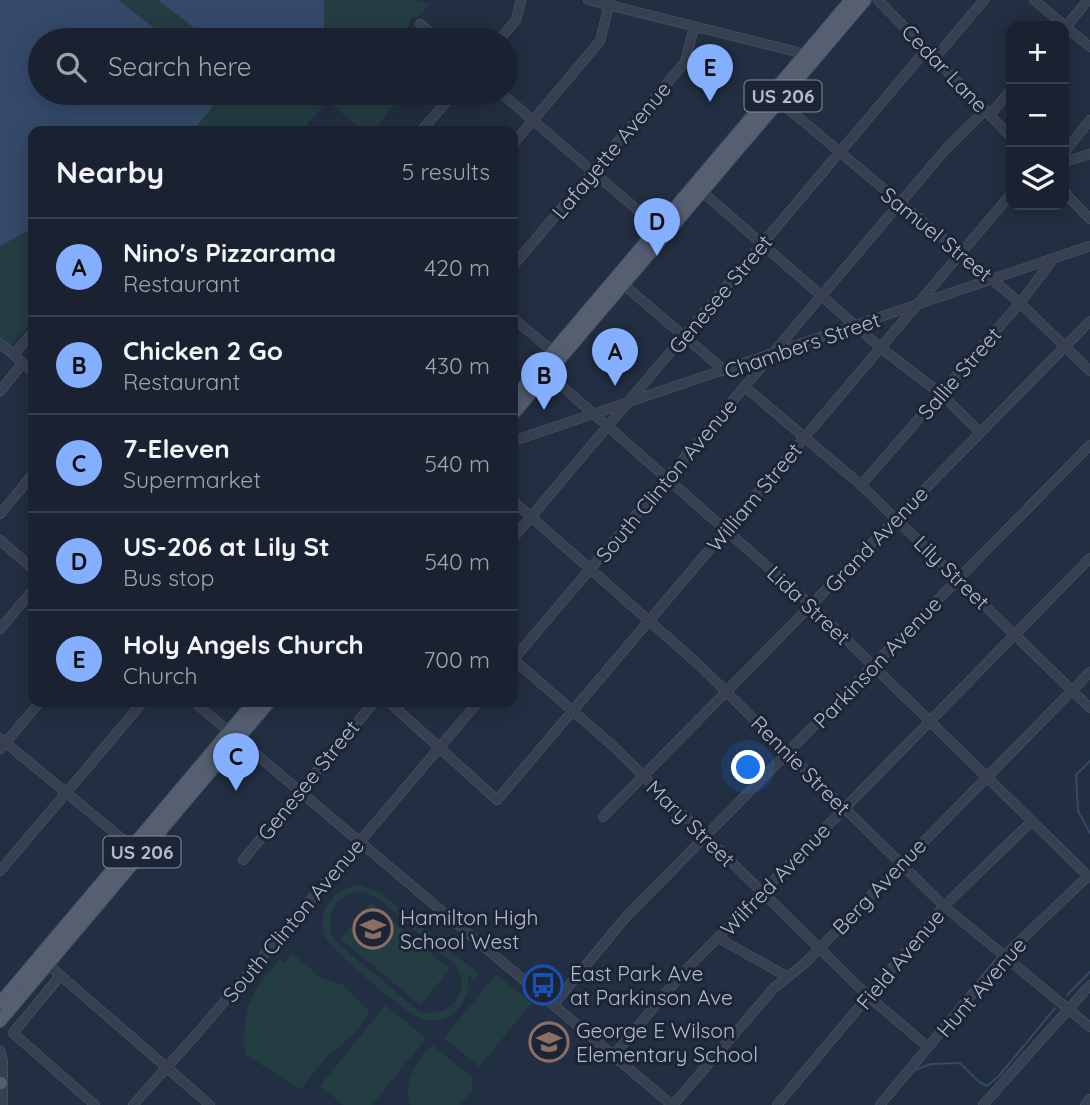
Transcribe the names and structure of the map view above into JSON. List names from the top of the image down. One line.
{"streets":{"main road":["US 206"],"street":["Cedar Lane","Lafayette Avenue","Samuel Street","Genesee Street","Chambers Street","Sallie Street","South Clinton Avenue","William Street","Grand Avenue","Lily Street","Lida Street","Parkinson Avenue","Rennie Street","Mary Street","Wilfred Avenue","Berg Avenue","Field Avenue","Hunt Avenue"]},"crossings":[["Cedar Lane","Genesee Street"],["Cedar Lane","South Clinton Avenue"],["US 206","Samuel Street"],["US 206","Lida Street"],["Samuel Street","Genesee Street"],["Samuel Street","Chambers Street"],["Samuel Street","Sallie Street"],["Samuel Street","South Clinton Avenue"],["Samuel Street","William Street"],["Samuel Street","Grand Avenue"],["Genesee Street","Chambers Street"],["Genesee Street","Lida Street"],["Genesee Street","Rennie Street"],["Chambers Street","Sallie Street"],["Chambers Street","South Clinton Avenue"],["Chambers Street","William Street"],["Chambers Street","Lida Street"],["Sallie Street","Lily Street"],["South Clinton Avenue","William Street"],["South Clinton Avenue","Lily Street"],["South Clinton Avenue","Lida Street"],["South Clinton Avenue","Rennie Street"],["William Street","Lily Street"],["William Street","Lida Street"],["William Street","Rennie Street"],["William Street","Mary Street"],["Grand Avenue","Lily Street"],["Grand Avenue","Lida Street"],["Grand Avenue","Rennie Street"],["Grand Avenue","Mary Street"],["Lily Street","Parkinson Avenue"],["Lily Street","Wilfred Avenue"],["Lily Street","Berg Avenue"],["Lida Street","Parkinson Avenue"],["Lida Street","Wilfred Avenue"],["Lida Street","Berg Avenue"],["Lida Street","Field Avenue"],["Lida Street","Hunt Avenue"],["Parkinson Avenue","Rennie Street"],["Parkinson Avenue","Mary Street"],["Rennie Street","Wilfred Avenue"],["Rennie Street","Berg Avenue"],["Rennie Street","Field Avenue"],["Rennie Street","Hunt Avenue"],["Mary Street","Wilfred Avenue"],["Mary Street","Berg Avenue"],["Mary Street","Field Avenue"],["Mary Street","Hunt Avenue"]],"places":{"school or university":["Hamilton High School West","George E Wilson Elementary School"],"bus stop":["East Park Ave at Parkinson Ave"]},"page":{"map_buttons":["+","−"],"search":"Search here","pins":["E","D","A","B","C"],"heading":["Nearby","5 results"],"list":[{"mark":"A","name":"Nino's Pizzarama","note":"Restaurant","value":"420 m"},{"mark":"B","name":"Chicken 2 Go","note":"Restaurant","value":"430 m"},{"mark":"C","name":"7-Eleven","note":"Supermarket","value":"540 m"},{"mark":"D","name":"US-206 at Lily St","note":"Bus stop","value":"540 m"},{"mark":"E","name":"Holy Angels Church","note":"Church","value":"700 m"}]}}
